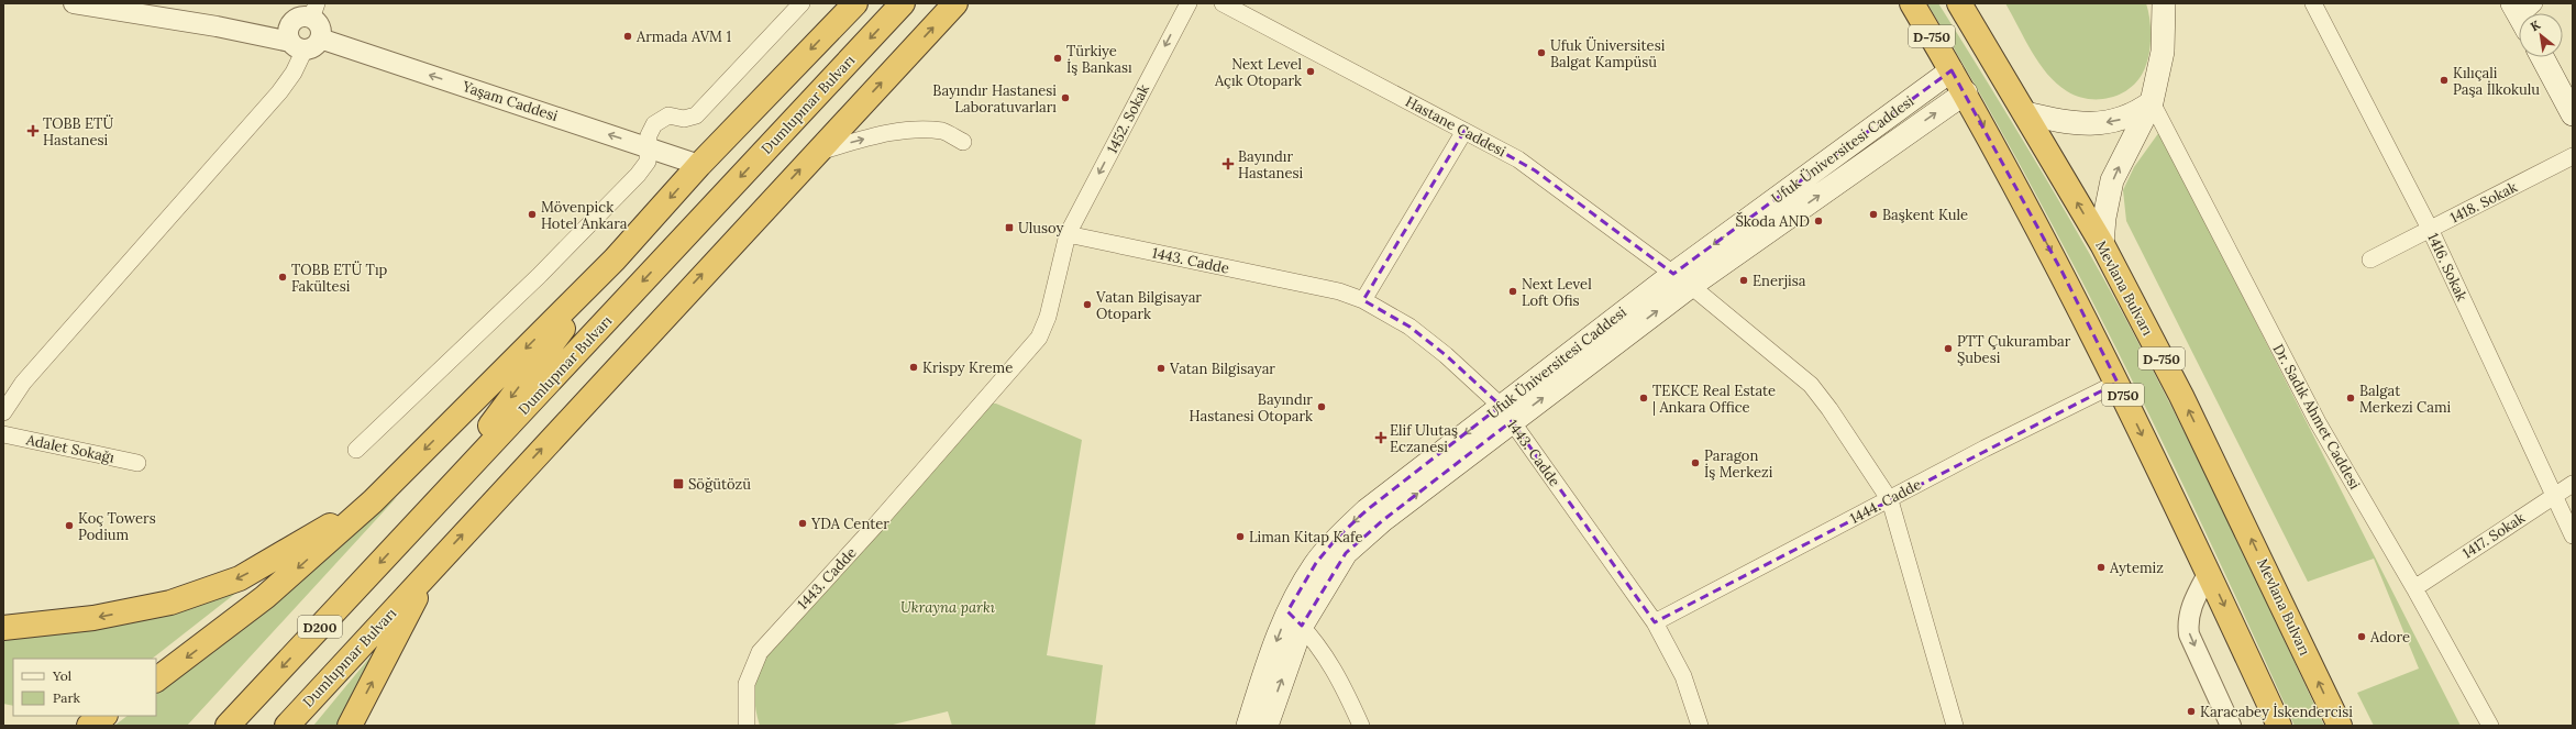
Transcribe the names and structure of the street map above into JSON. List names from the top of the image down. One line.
{"streets":{"highway":["D-750","Dumlupınar Bulvarı","Mevlana Bulvarı","D750","D200"],"main road":["Ufuk Üniversitesi Caddesi"],"street":["Yaşam Caddesi","1452. Sokak","Hastane Caddesi","1418. Sokak","1443. Cadde","1416. Sokak","Dr. Sadık Ahmet Caddesi","Adalet Sokağı","1444. Cadde","1417. Sokak"]},"crossings":[["D-750","Ufuk Üniversitesi Caddesi"],["D-750","D750"],["1452. Sokak","1443. Cadde"],["Hastane Caddesi","Ufuk Üniversitesi Caddesi"],["Hastane Caddesi","1444. Cadde"],["Ufuk Üniversitesi Caddesi","1443. Cadde"],["Ufuk Üniversitesi Caddesi","D750"],["1418. Sokak","1416. Sokak"],["1443. Cadde","1444. Cadde"],["1416. Sokak","1417. Sokak"],["D750","1444. Cadde"],["Dr. Sadık Ahmet Caddesi","1417. Sokak"]],"one_way":["Yaşam Caddesi","1452. Sokak"],"parks":["Ukrayna parkı"],"places":{"other":["Armada AVM 1","Ufuk Üniversitesi Balgat Kampüsü","Türkiye İş Bankası","Next Level Açık Otopark","Kılıçali Paşa İlkokulu","Bayındır Hastanesi Laboratuvarları","Mövenpick Hotel Ankara","Başkent Kule","Škoda AND","TOBB ETÜ Tıp Fakültesi","Enerjisa","Next Level Loft Ofis","Vatan Bilgisayar Otopark","PTT Çukurambar Şubesi","Krispy Kreme","Vatan Bilgisayar","TEKCE Real Estate | Ankara Office","Balgat Merkezi Cami","Bayındır Hastanesi Otopark","Paragon İş Merkezi","YDA Center","Koç Towers Podium","Liman Kitap Kafe","Aytemiz","Adore","Karacabey İskendercisi"],"health":["TOBB ETÜ Hastanesi","Bayındır Hastanesi","Elif Ulutaş Eczanesi"],"transit":["Ulusoy","Söğütözü"]},"legend":["Yol","Park"],"north":"top left"}
